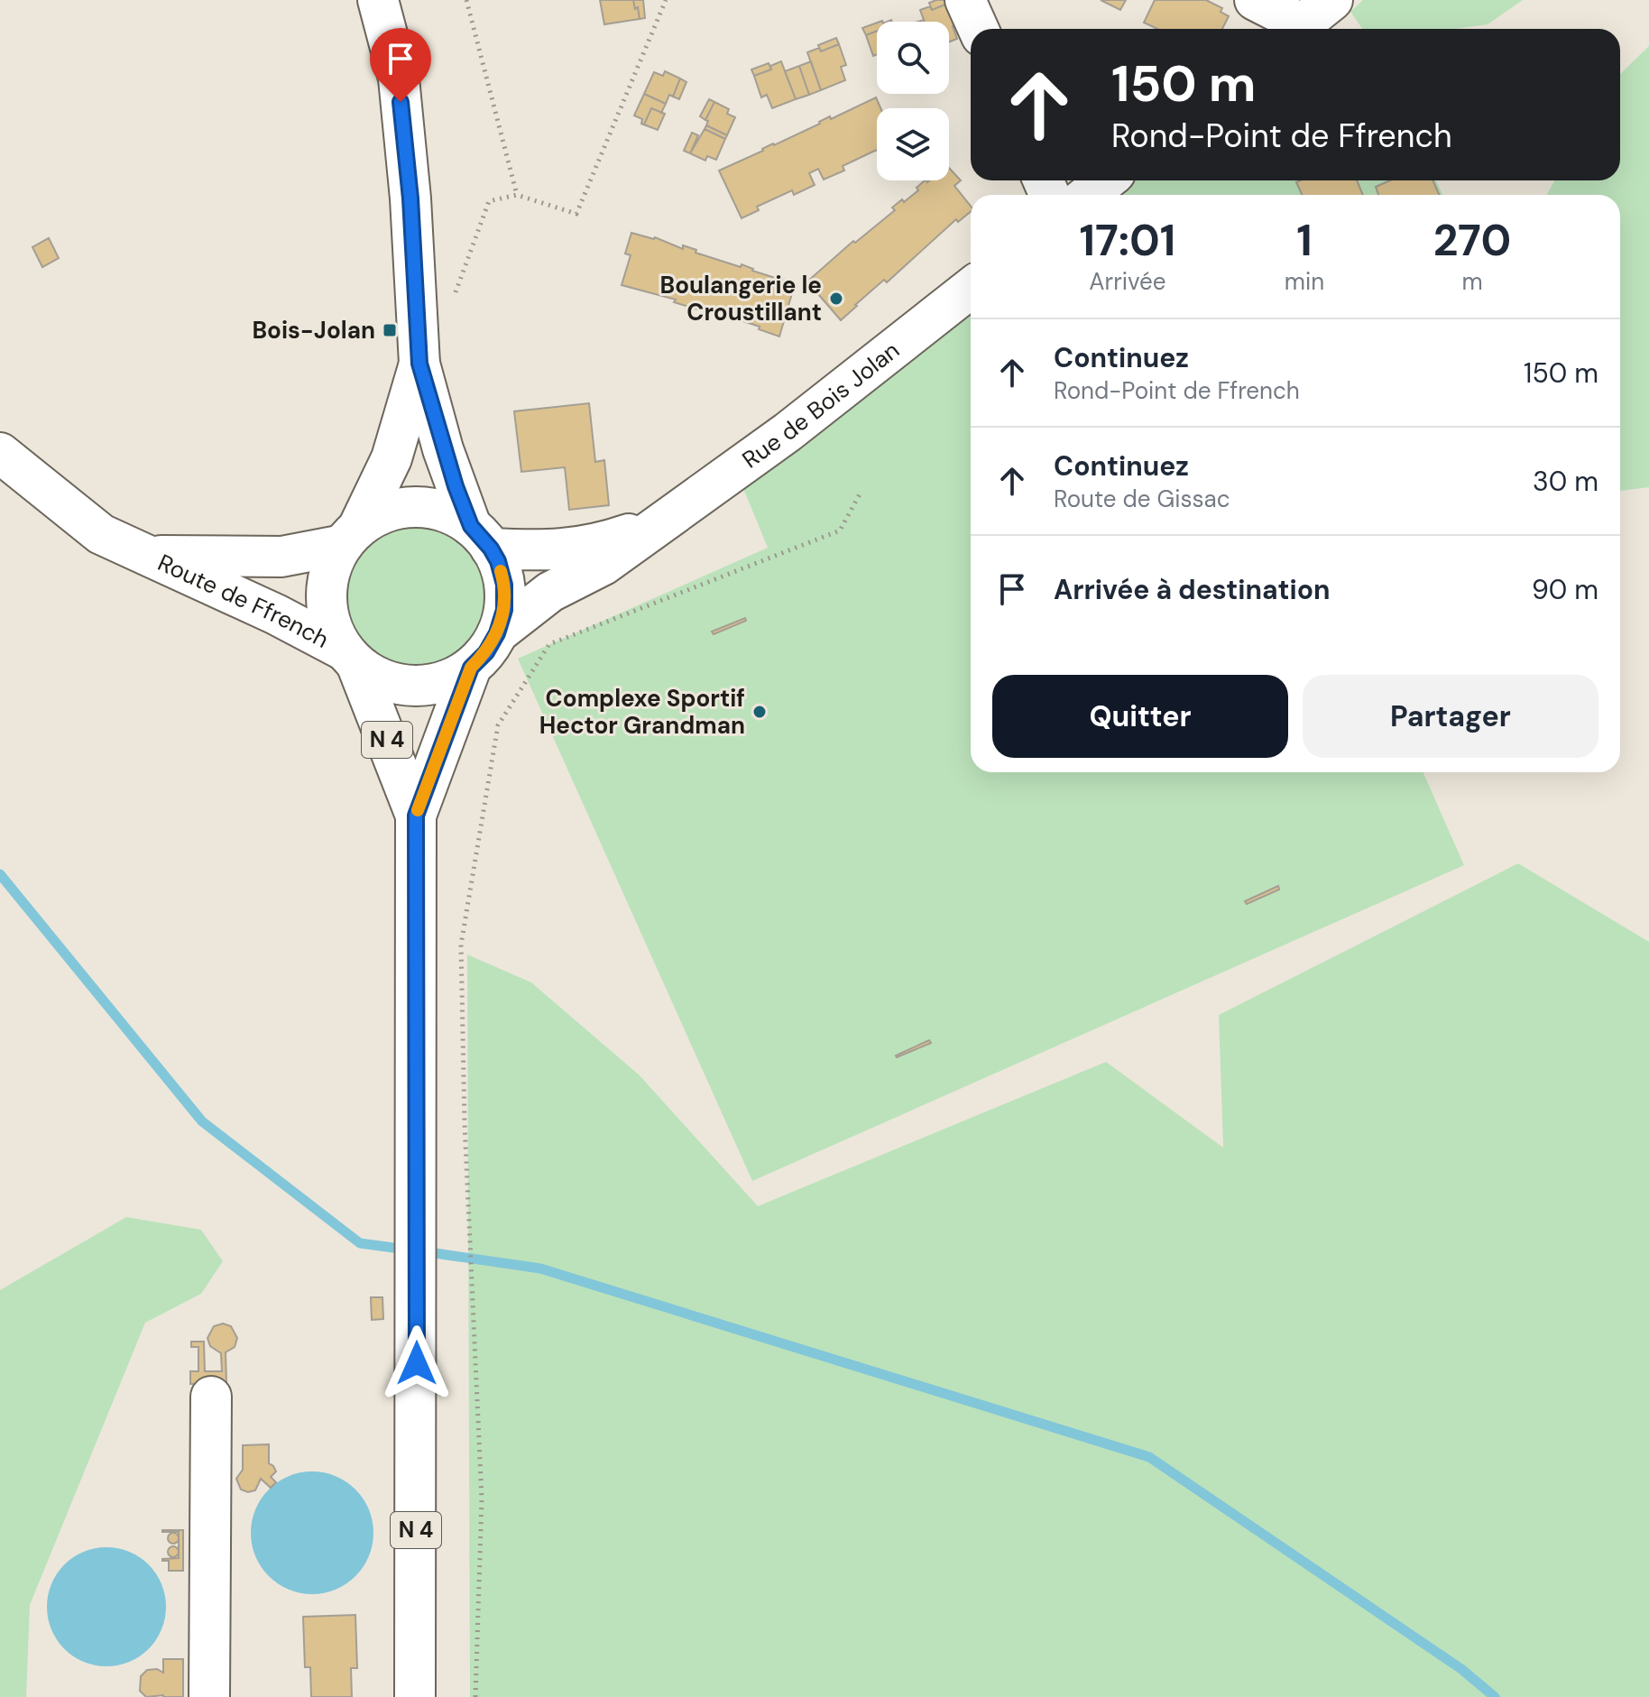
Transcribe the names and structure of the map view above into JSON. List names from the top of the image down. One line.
{"streets":{"main road":["Rue de Bois Jolan","Route de Ffrench","N 4"]},"crossings":[["Rue de Bois Jolan","Route de Ffrench"],["Rue de Bois Jolan","N 4"],["Route de Ffrench","N 4"]],"places":{"other":["Boulangerie le Croustillant","Complexe Sportif Hector Grandman"],"transit":["Bois-Jolan"]},"page":{"turn":["150 m","Rond-Point de Ffrench"],"eta":["17:01","Arrivée","1","min","270","m"],"list":[{"name":"Continuez","note":"Rond-Point de Ffrench","value":"150 m"},{"name":"Continuez","note":"Route de Gissac","value":"30 m"},{"name":"Arrivée à destination","value":"90 m"}],"buttons":["Quitter","Partager"]}}
